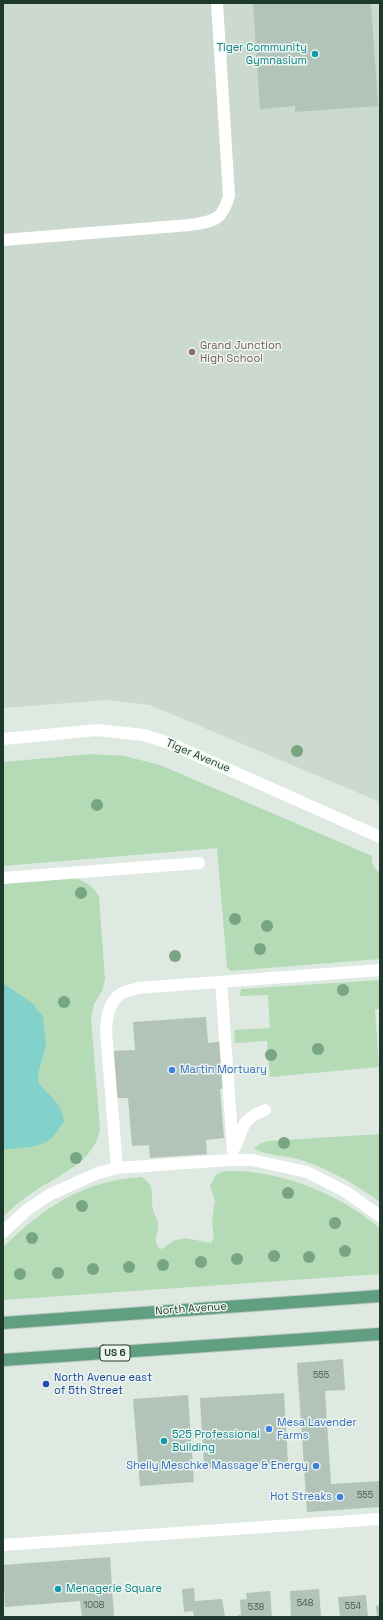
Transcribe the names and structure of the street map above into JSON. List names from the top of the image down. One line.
{"streets":{"main road":["North Avenue","US 6"],"street":["Tiger Avenue"]},"places":["Tiger Community Gymnasium","Grand Junction High School","Martin Mortuary","North Avenue east of 5th Street","Mesa Lavender Farms","525 Professional Building","Shelly Meschke Massage & Energy","Hot Streaks","Menagerie Square"],"house_numbers":["555","555","548","1008","554","538"]}
